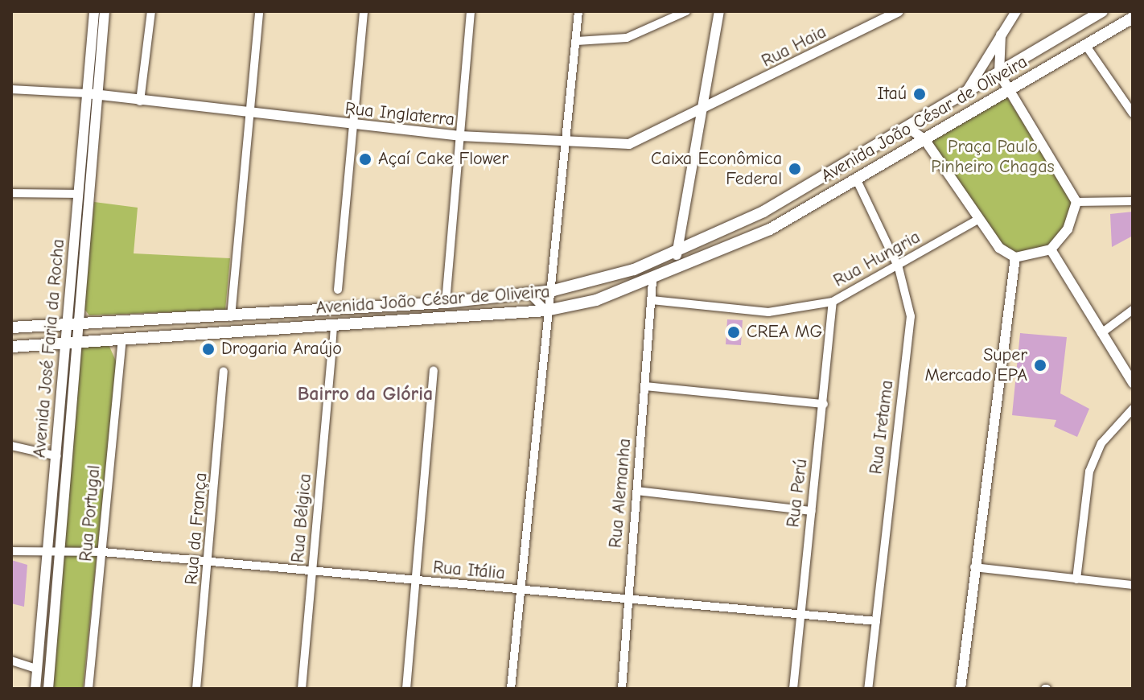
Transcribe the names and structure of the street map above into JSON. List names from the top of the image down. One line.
{"streets":{"main road":["Avenida João César de Oliveira"],"street":["Rua Haia","Rua Inglaterra","Rua Hungria","Avenida José Faria da Rocha","Rua Iretama","Rua Alemanha","Rua Perú","Rua Portugal","Rua Bélgica","Rua da França","Rua Itália"]},"crossings":[["Rua Haia","Rua Inglaterra"],["Rua Inglaterra","Avenida José Faria da Rocha"],["Avenida João César de Oliveira","Avenida José Faria da Rocha"],["Avenida João César de Oliveira","Rua Iretama"],["Avenida João César de Oliveira","Rua Portugal"],["Rua Hungria","Rua Iretama"],["Rua Hungria","Rua Alemanha"],["Rua Hungria","Rua Perú"],["Avenida José Faria da Rocha","Rua Itália"],["Rua Iretama","Rua Itália"],["Rua Alemanha","Rua Itália"],["Rua Perú","Rua Itália"],["Rua Portugal","Rua Itália"],["Rua Bélgica","Rua Itália"],["Rua da França","Rua Itália"]],"districts":["Bairro da Glória"],"parks":["Praça Paulo Pinheiro Chagas"],"places":["Itaú","Açaí Cake Flower","Caixa Econômica Federal","CREA MG","Drogaria Araújo","Super Mercado EPA"]}
